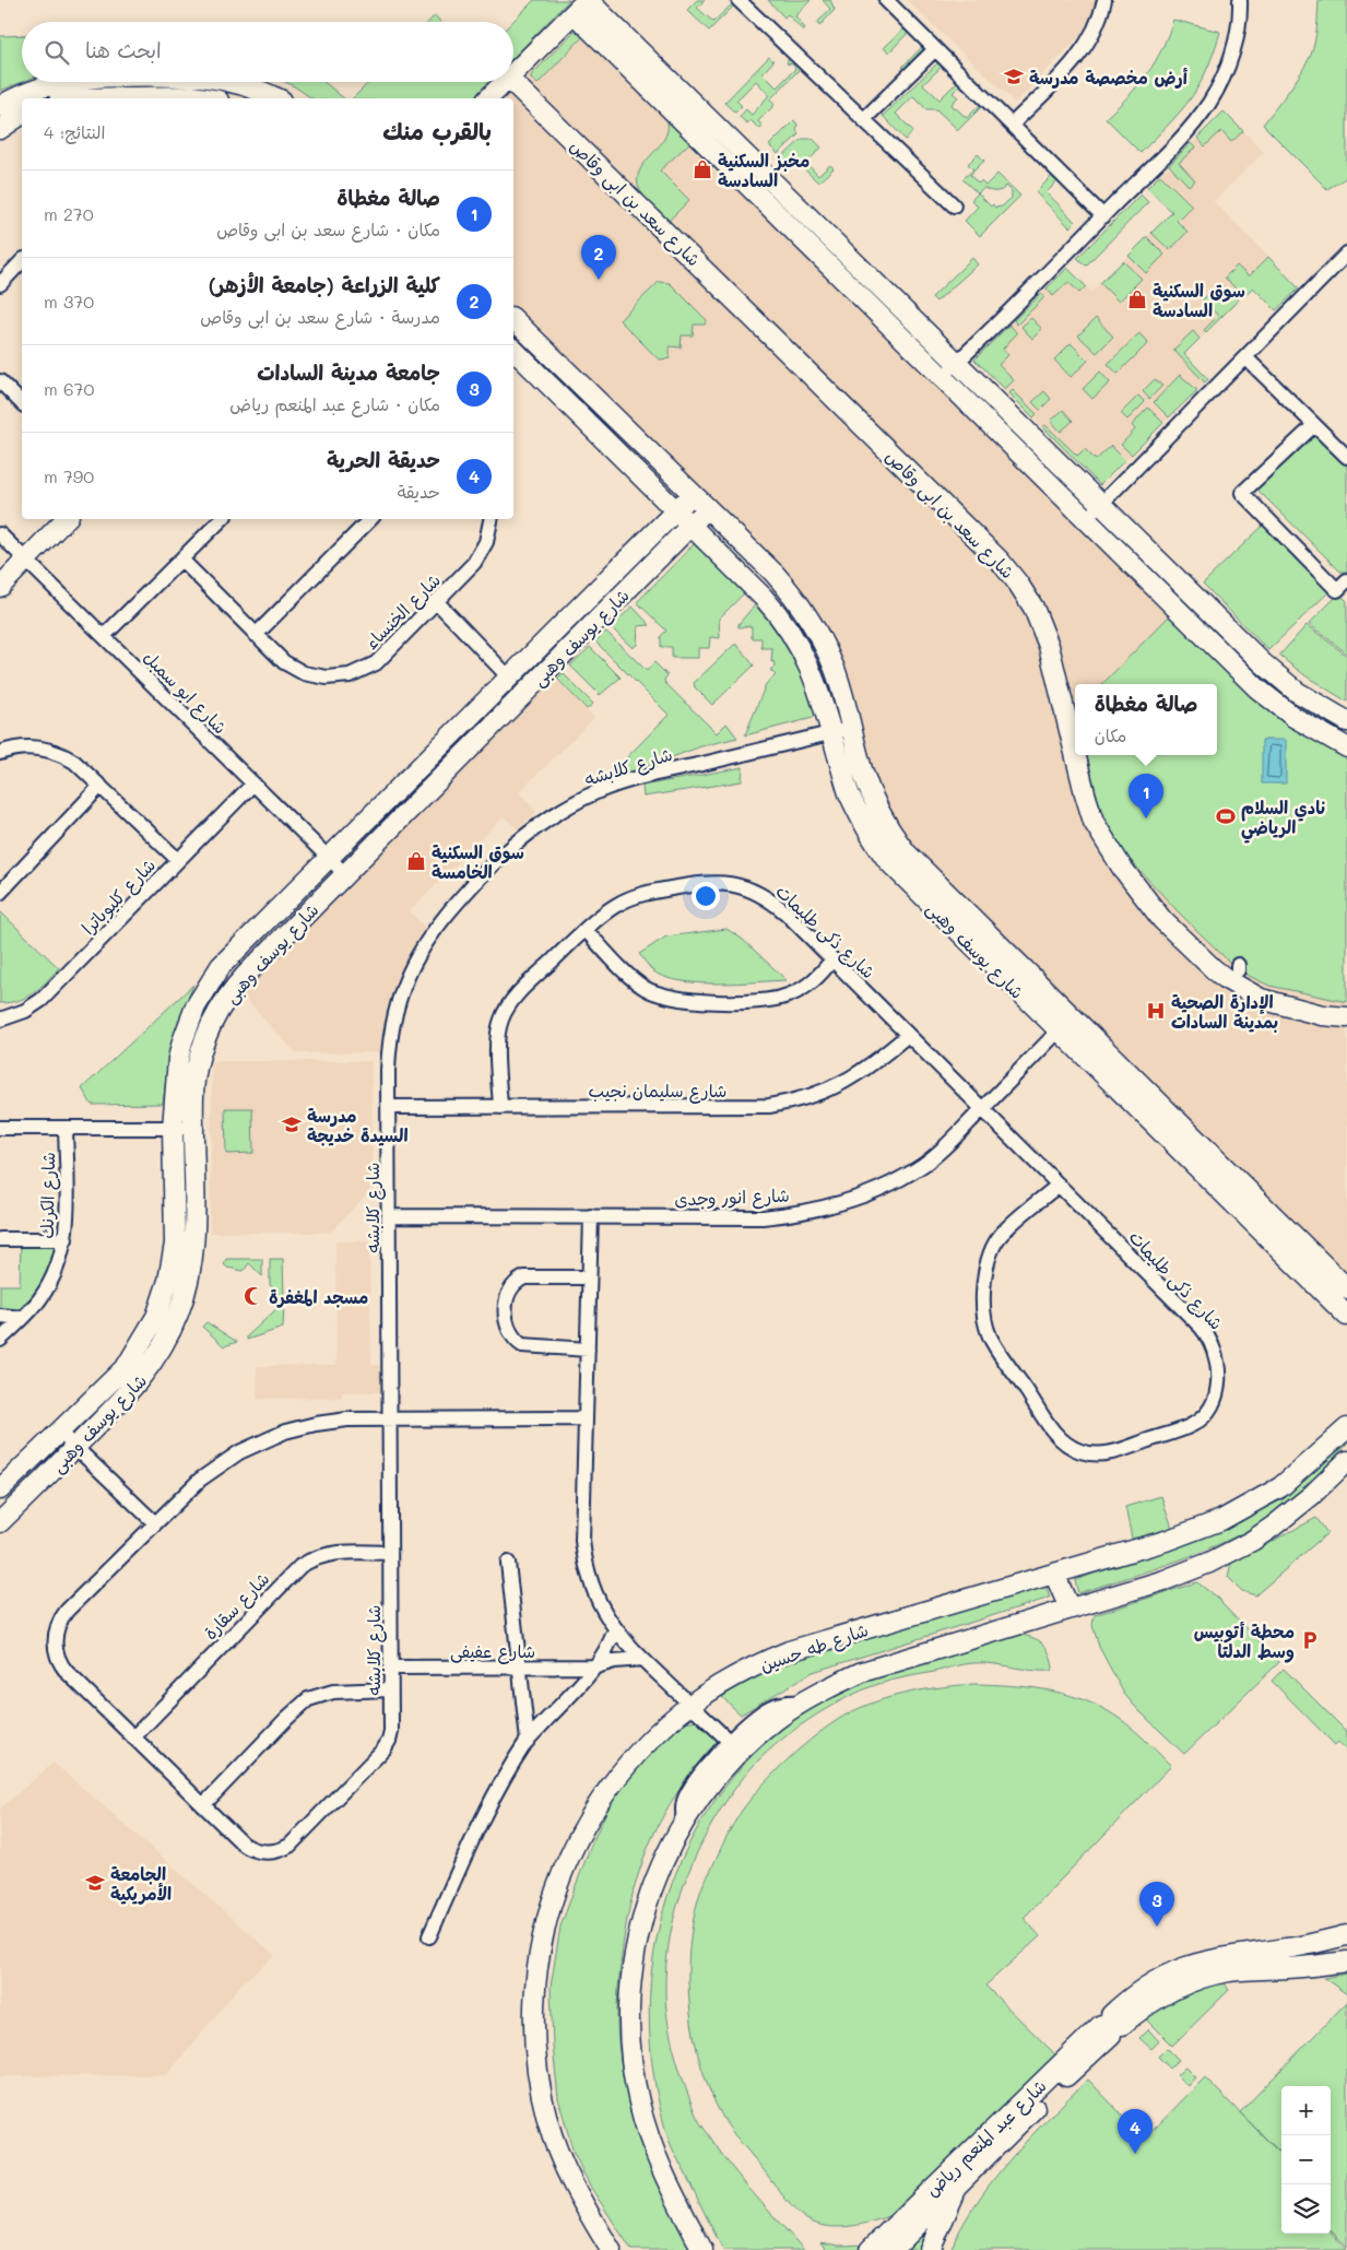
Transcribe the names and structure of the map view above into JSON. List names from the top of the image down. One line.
{"streets":{"street":["شارع سعد بن ابى وقاص","شارع الخنساء","شارع يوسف وهبى","شارع ابو سمبل","شارع كلابشه","شارع كليوباترا","شارع ذكى طليمات","شارع سليمان نجيب","شارع الكرنك","شارع انور وجدى","شارع سقارة","شارع طه حسين","شارع عفيفى","شارع عبد المنعم رياض"]},"crossings":[["شارع يوسف وهبى","شارع ابو سمبل"],["شارع يوسف وهبى","شارع كلابشه"],["شارع يوسف وهبى","شارع انور وجدى"],["شارع ابو سمبل","شارع كليوباترا"],["شارع كلابشه","شارع سليمان نجيب"],["شارع كلابشه","شارع انور وجدى"],["شارع كلابشه","شارع سقارة"],["شارع كلابشه","شارع عفيفى"],["شارع ذكى طليمات","شارع سليمان نجيب"],["شارع ذكى طليمات","شارع انور وجدى"]],"places":{"school or university":["أرض مخصصة مدرسة","مدرسة السيدة خديجة","الجامعة الأمريكية"],"shop":["مخبز السكنية السادسة","سوق السكنية السادسة","سوق السكنية الخامسة"],"sports":["نادي السلام الرياضي"],"hospital":["الإدارة الصحية بمدينة السادات"],"mosque":["مسجد المغفرة"],"parking":["محطة أتوبيس وسط الدلتا"]},"page":{"search":"ابحث هنا","heading":["بالقرب منك","النتائج: 4"],"list":[{"mark":"1","name":"صالة مغطاة","note":"مكان · شارع سعد بن ابى وقاص","value":"270 m"},{"mark":"2","name":"كلية الزراعة (جامعة الأزهر)","note":"مدرسة · شارع سعد بن ابى وقاص","value":"370 m"},{"mark":"3","name":"جامعة مدينة السادات","note":"مكان · شارع عبد المنعم رياض","value":"670 m"},{"mark":"4","name":"حديقة الحرية","note":"حديقة","value":"790 m"}],"pins":["2","1","3","4"],"popup":["صالة مغطاة","مكان"],"map_buttons":["+","−"]}}
